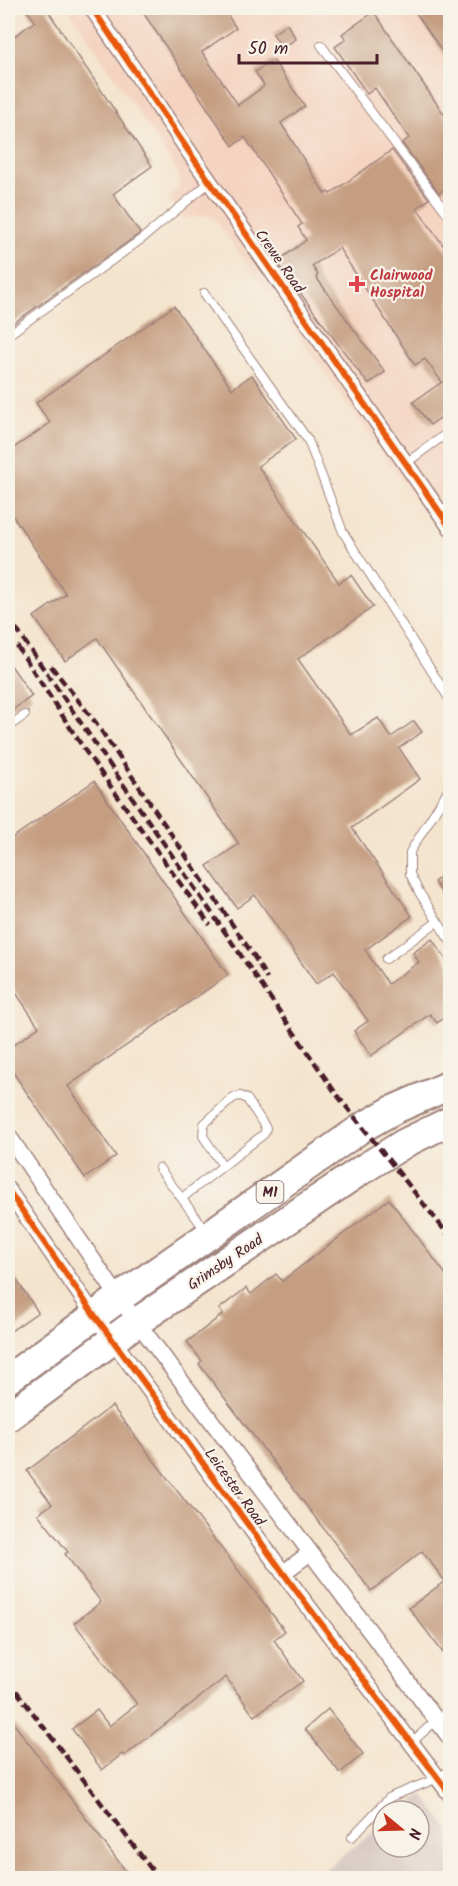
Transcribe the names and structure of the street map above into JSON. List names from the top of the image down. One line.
{"streets":{"highway":["M1","Grimsby Road"],"street":["Crewe Road","Leicester Road"]},"crossings":[["Grimsby Road","Leicester Road"]],"places":{"health":["Clairwood Hospital"]},"scale_bar":"50 m","north":"right"}
